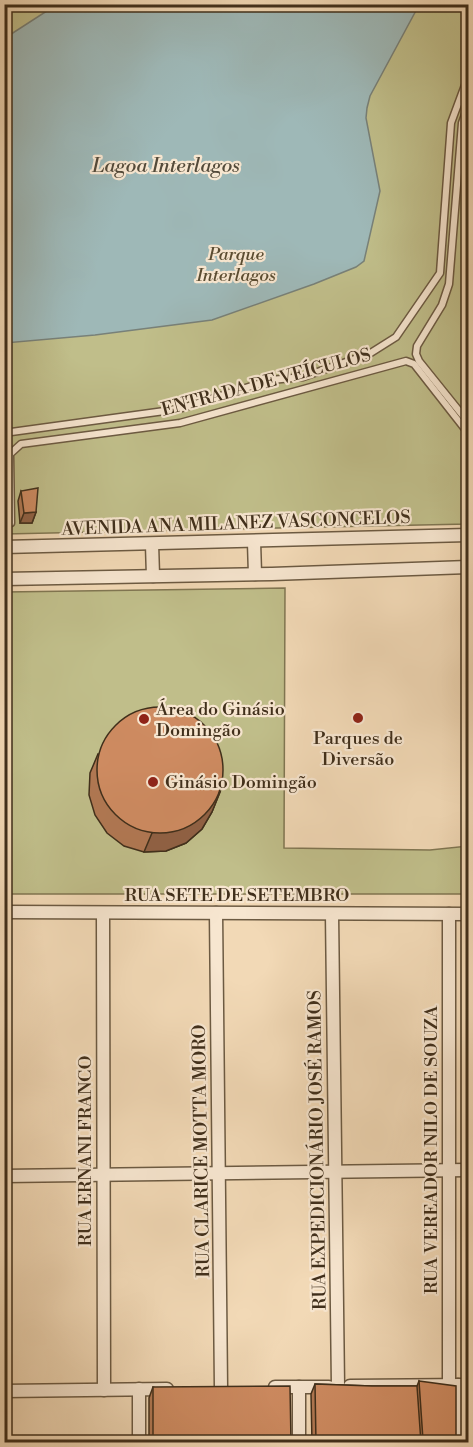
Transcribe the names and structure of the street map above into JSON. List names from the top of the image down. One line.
{"streets":{"street":["AVENIDA ANA MILANEZ VASCONCELOS","RUA SETE DE SETEMBRO","RUA EXPEDICIONÁRIO JOSÉ RAMOS","RUA VEREADOR NILO DE SOUZA","RUA ERNANI FRANCO","RUA CLARICE MOTTA MORO"],"lane":["ENTRADA DE VEÍCULOS"]},"crossings":[["RUA SETE DE SETEMBRO","RUA EXPEDICIONÁRIO JOSÉ RAMOS"],["RUA SETE DE SETEMBRO","RUA VEREADOR NILO DE SOUZA"],["RUA SETE DE SETEMBRO","RUA ERNANI FRANCO"],["RUA SETE DE SETEMBRO","RUA CLARICE MOTTA MORO"]],"water":["Lagoa Interlagos"],"parks":["Parque Interlagos"],"places":["Parques de Diversão","Área do Ginásio Domingão","Ginásio Domingão"]}
